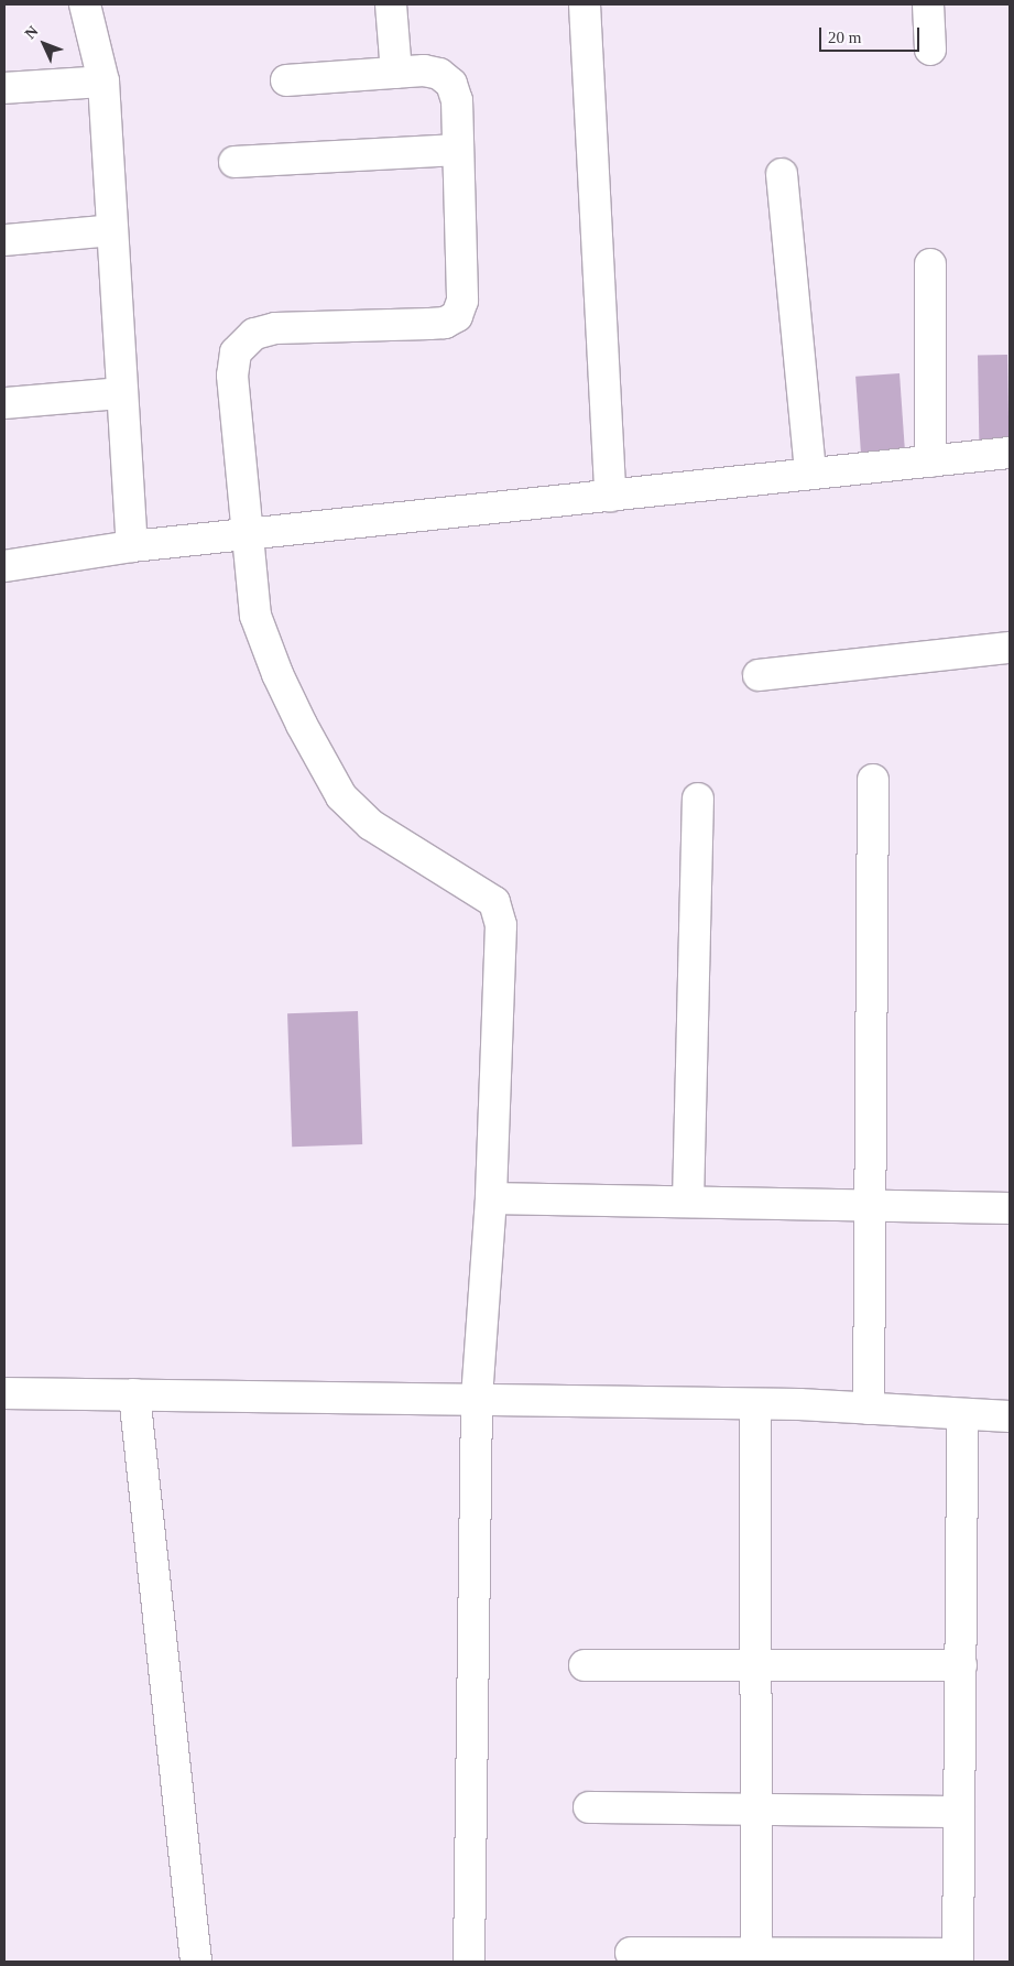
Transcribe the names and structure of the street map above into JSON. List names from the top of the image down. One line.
{"scale_bar":"20 m","north":"top left"}
